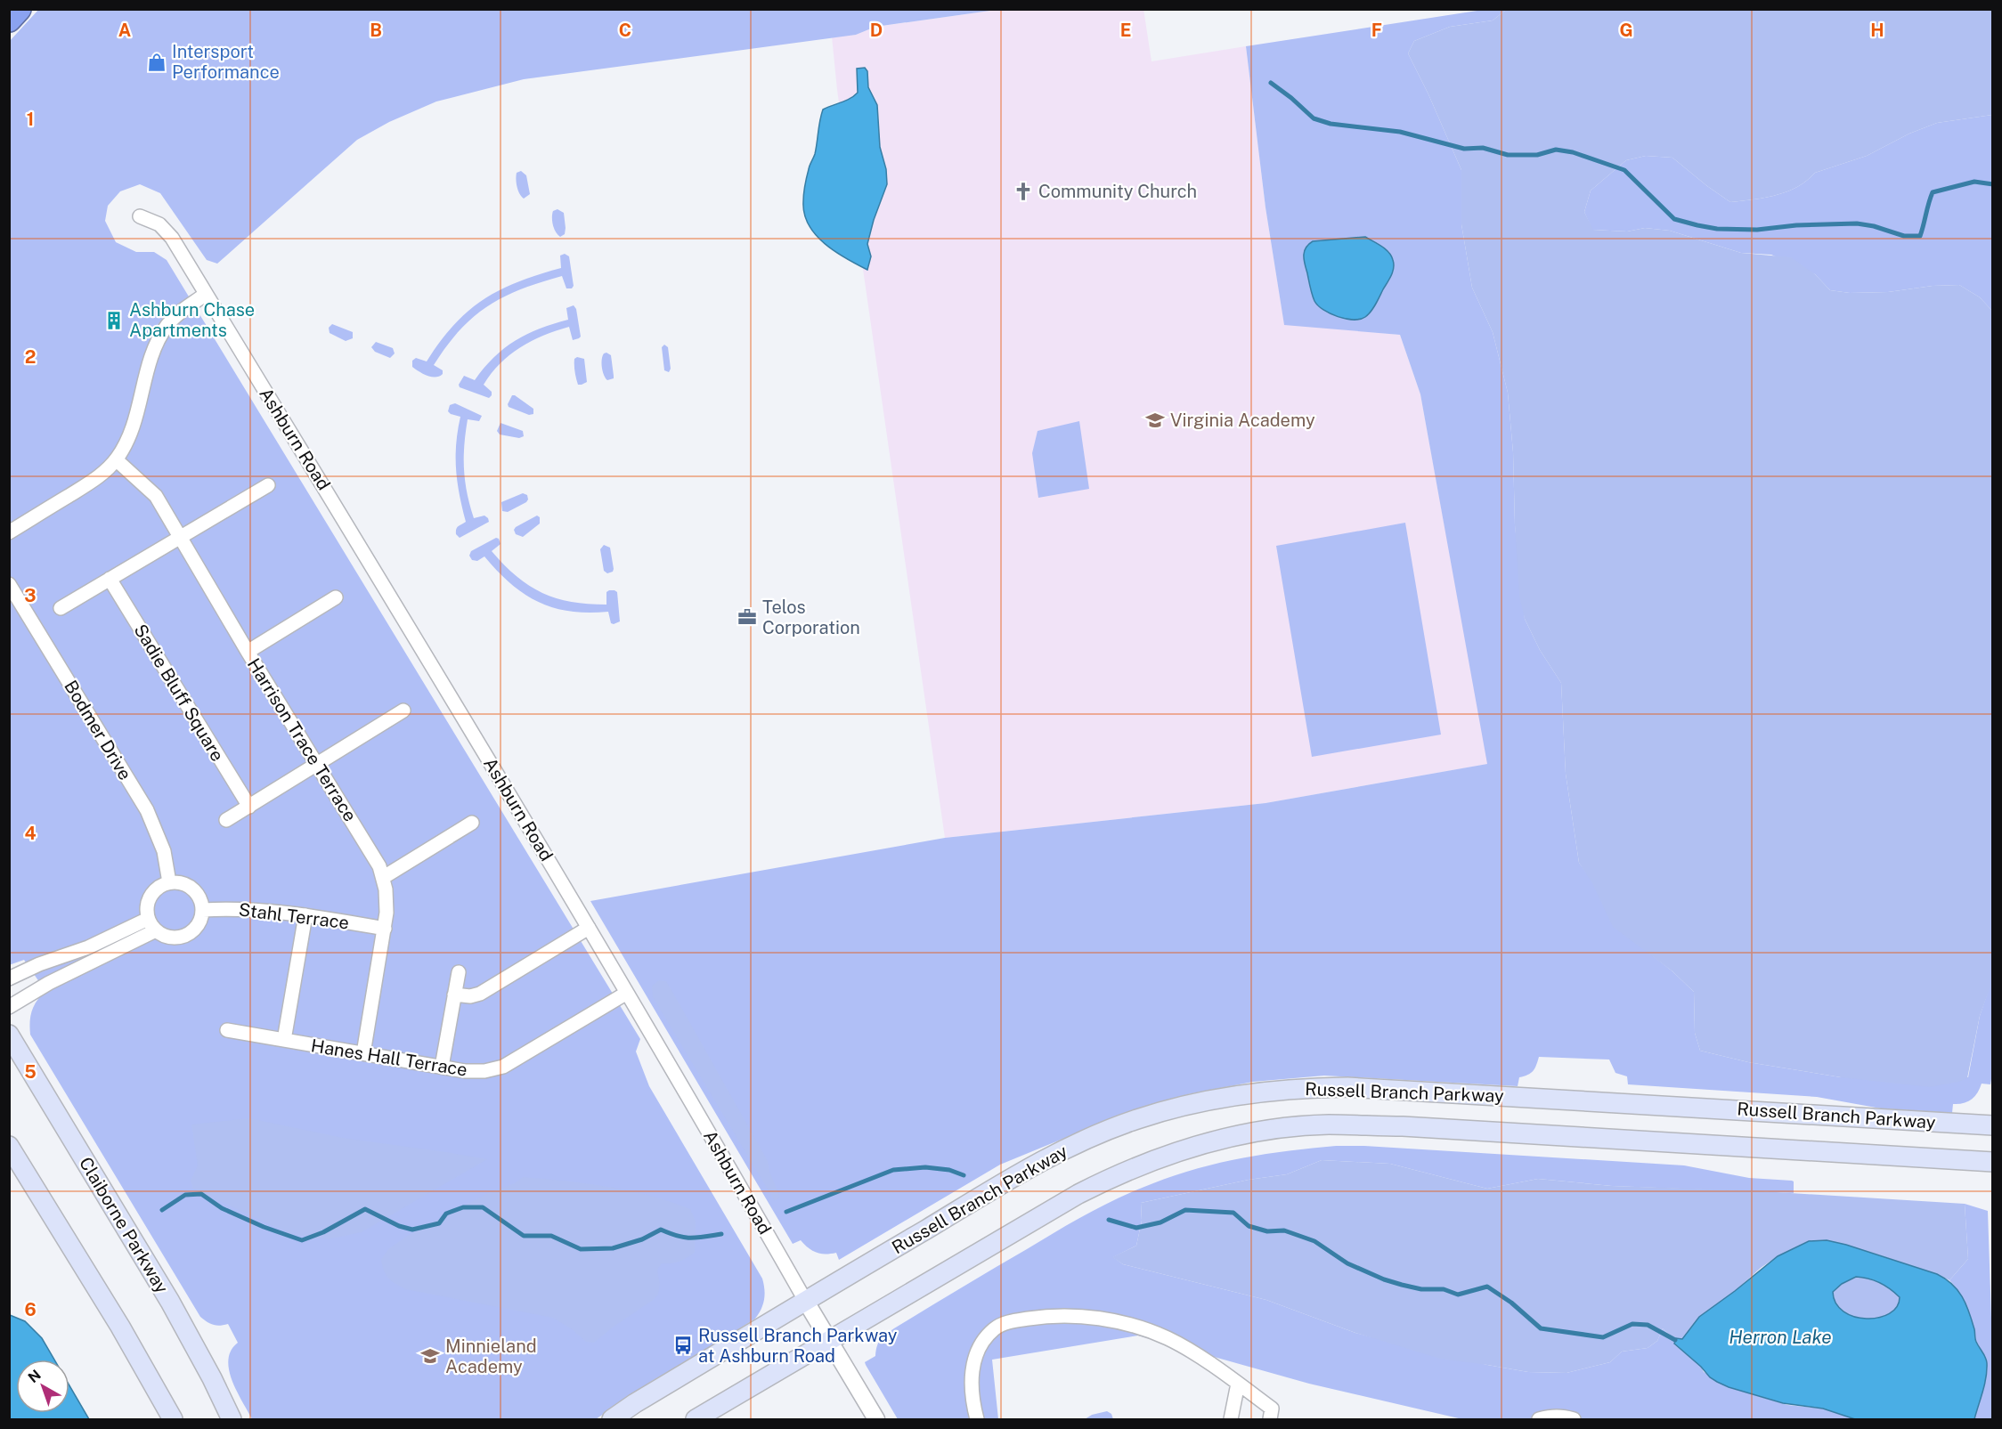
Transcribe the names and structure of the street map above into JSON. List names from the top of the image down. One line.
{"streets":{"main road":["Russell Branch Parkway","Claiborne Parkway"],"street":["Ashburn Road","Sadie Bluff Square","Bodmer Drive","Harrison Trace Terrace","Stahl Terrace","Hanes Hall Terrace"]},"crossings":[["Ashburn Road","Hanes Hall Terrace"],["Ashburn Road","Russell Branch Parkway"],["Bodmer Drive","Stahl Terrace"],["Harrison Trace Terrace","Stahl Terrace"],["Harrison Trace Terrace","Hanes Hall Terrace"]],"water":["Herron Lake"],"places":{"shop":["Intersport Performance"],"church":["Community Church"],"building":["Ashburn Chase Apartments"],"school or university":["Virginia Academy","Minnieland Academy"],"office":["Telos Corporation"],"bus stop":["Russell Branch Parkway at Ashburn Road"]},"north":"top left","grid":{"columns":["A","B","C","D","E","F","G","H"],"rows":["1","2","3","4","5","6"]}}
